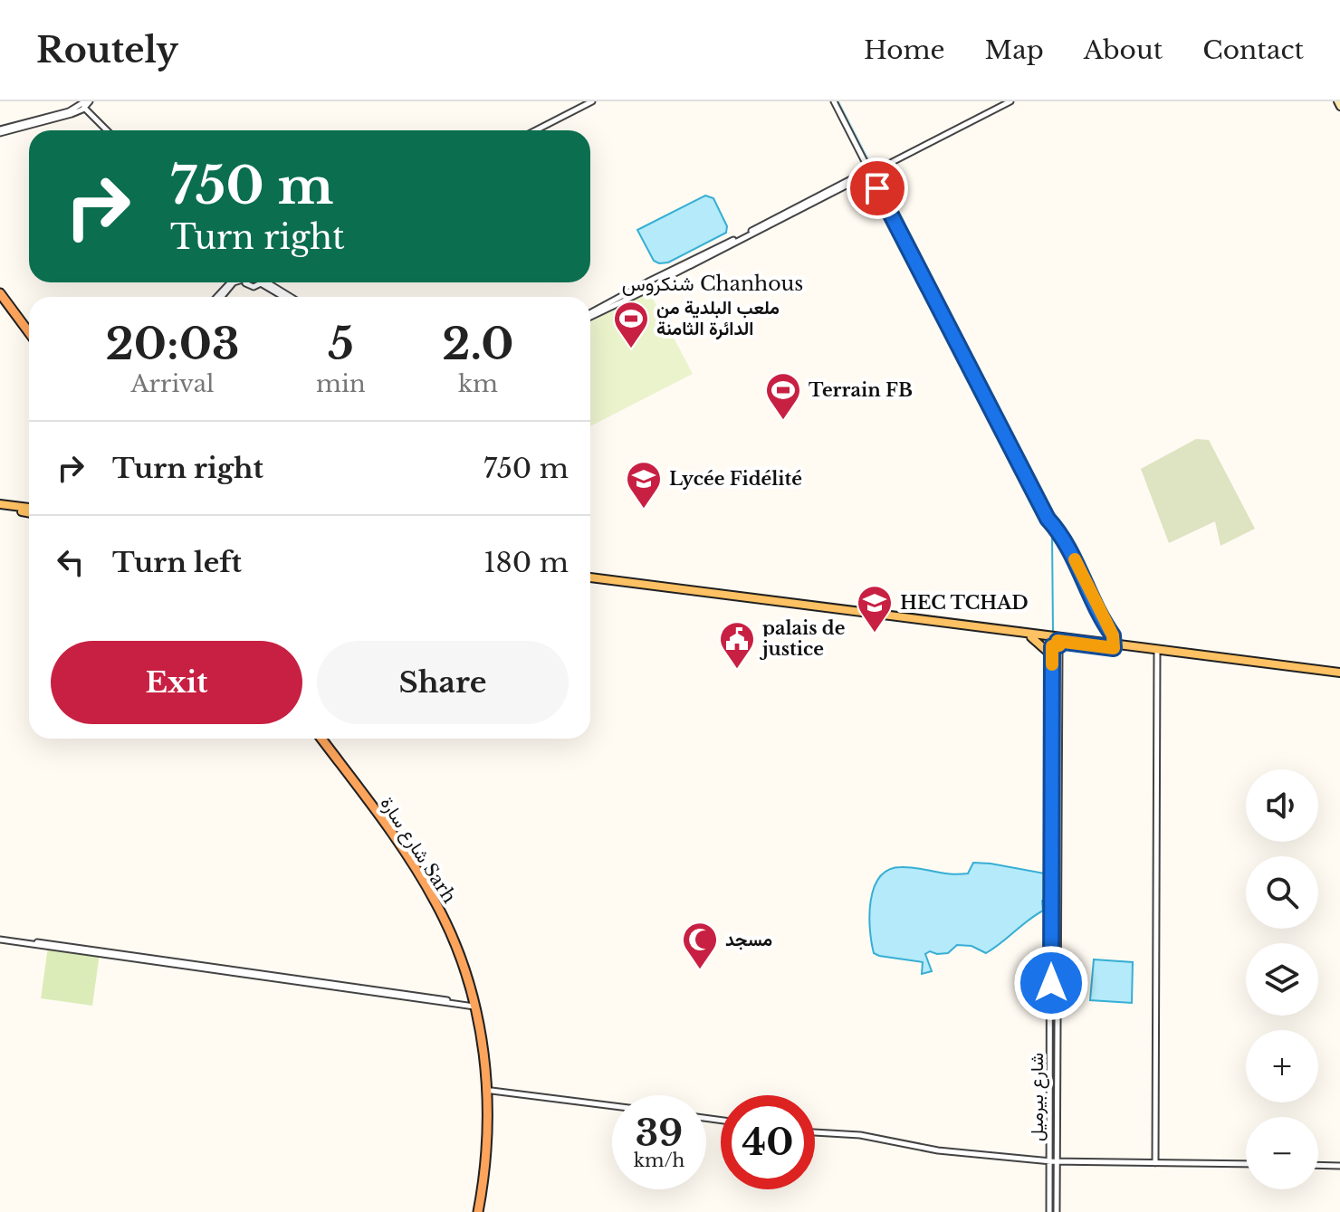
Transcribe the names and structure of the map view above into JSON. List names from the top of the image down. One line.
{"streets":{"highway":["شارع سارة Sarh"],"street":["شارع بيرميل"]},"districts":["شنكروس Chanhous"],"places":{"sports":["ملعب البلدية من الدائرة الثامنة","Terrain FB"],"school or university":["Lycée Fidélité","HEC TCHAD"],"public building":["palais de justice"],"mosque":["مسجد"]},"page":{"header":"Routely","nav":["Home","Map","About","Contact"],"turn":["750 m","Turn right"],"eta":["20:03","Arrival","5","min","2.0","km"],"list":[{"name":"Turn right","value":"750 m"},{"name":"Turn left","value":"180 m"}],"buttons":["Exit","Share"],"map_buttons":["+","−"],"speed":"39 km/h","limit":"40"}}
